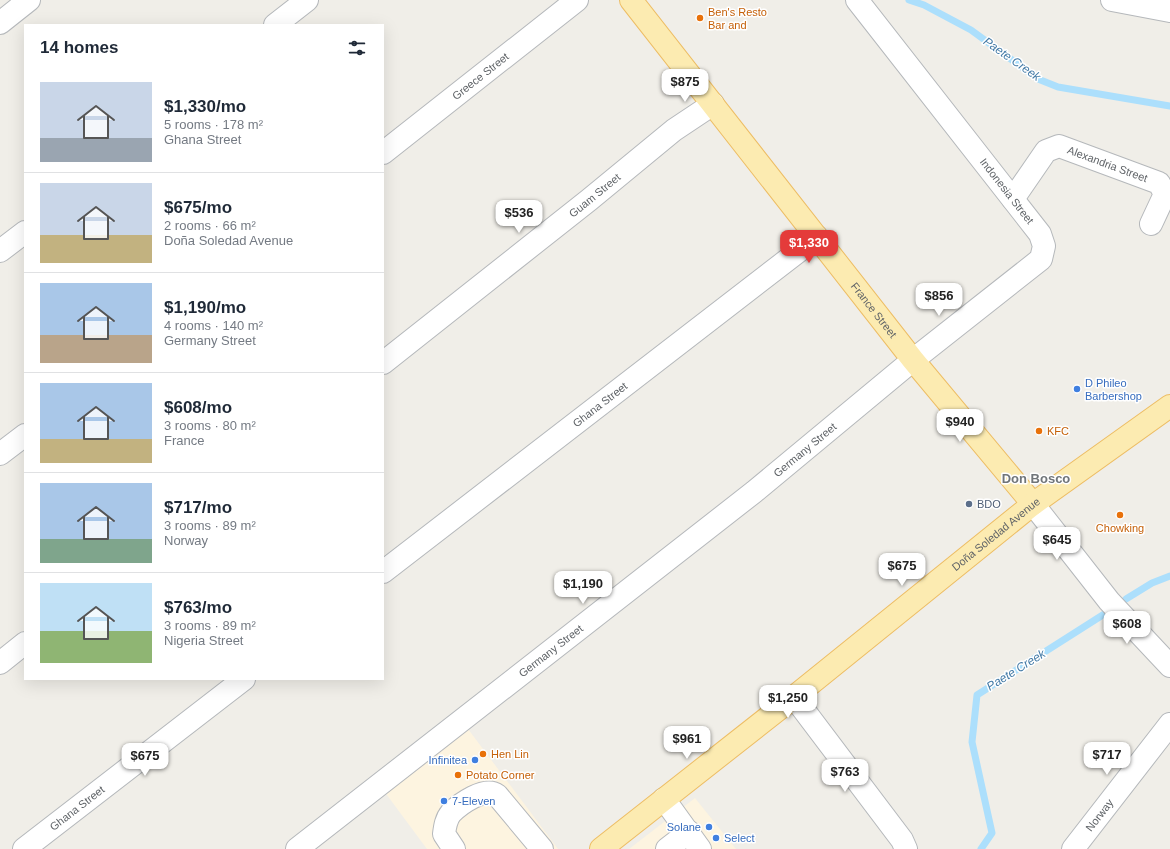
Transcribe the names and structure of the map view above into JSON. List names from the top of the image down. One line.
{"streets":{"main road":["France Street","Doña Soledad Avenue"],"street":["Greece Street","Alexandria Street","Indonesia Street","Guam Street","Ghana Street","Germany Street","Norway"]},"crossings":[["Alexandria Street","Indonesia Street"],["Indonesia Street","France Street"],["Indonesia Street","Germany Street"],["Guam Street","France Street"],["France Street","Ghana Street"],["France Street","Germany Street"],["France Street","Doña Soledad Avenue"]],"districts":["Don Bosco"],"water":["Paete Creek"],"places":["Ben's Resto Bar and","D Phileo Barbershop","KFC","BDO","Chowking","Hen Lin","Infinitea","Potato Corner","7-Eleven","Solane","Select"],"page":{"heading":"14 homes","price":["$875","$536","$1,330","$856","$940","$645","$675","$1,190","$608","$1,250","$961","$717","$675","$763"],"list":[{"name":"$1,330/mo","note":"5 rooms · 178 m² · Ghana Street"},{"name":"$675/mo","note":"2 rooms · 66 m² · Doña Soledad Avenue"},{"name":"$1,190/mo","note":"4 rooms · 140 m² · Germany Street"},{"name":"$608/mo","note":"3 rooms · 80 m² · France"},{"name":"$717/mo","note":"3 rooms · 89 m² · Norway"},{"name":"$763/mo","note":"3 rooms · 89 m² · Nigeria Street"}]}}
